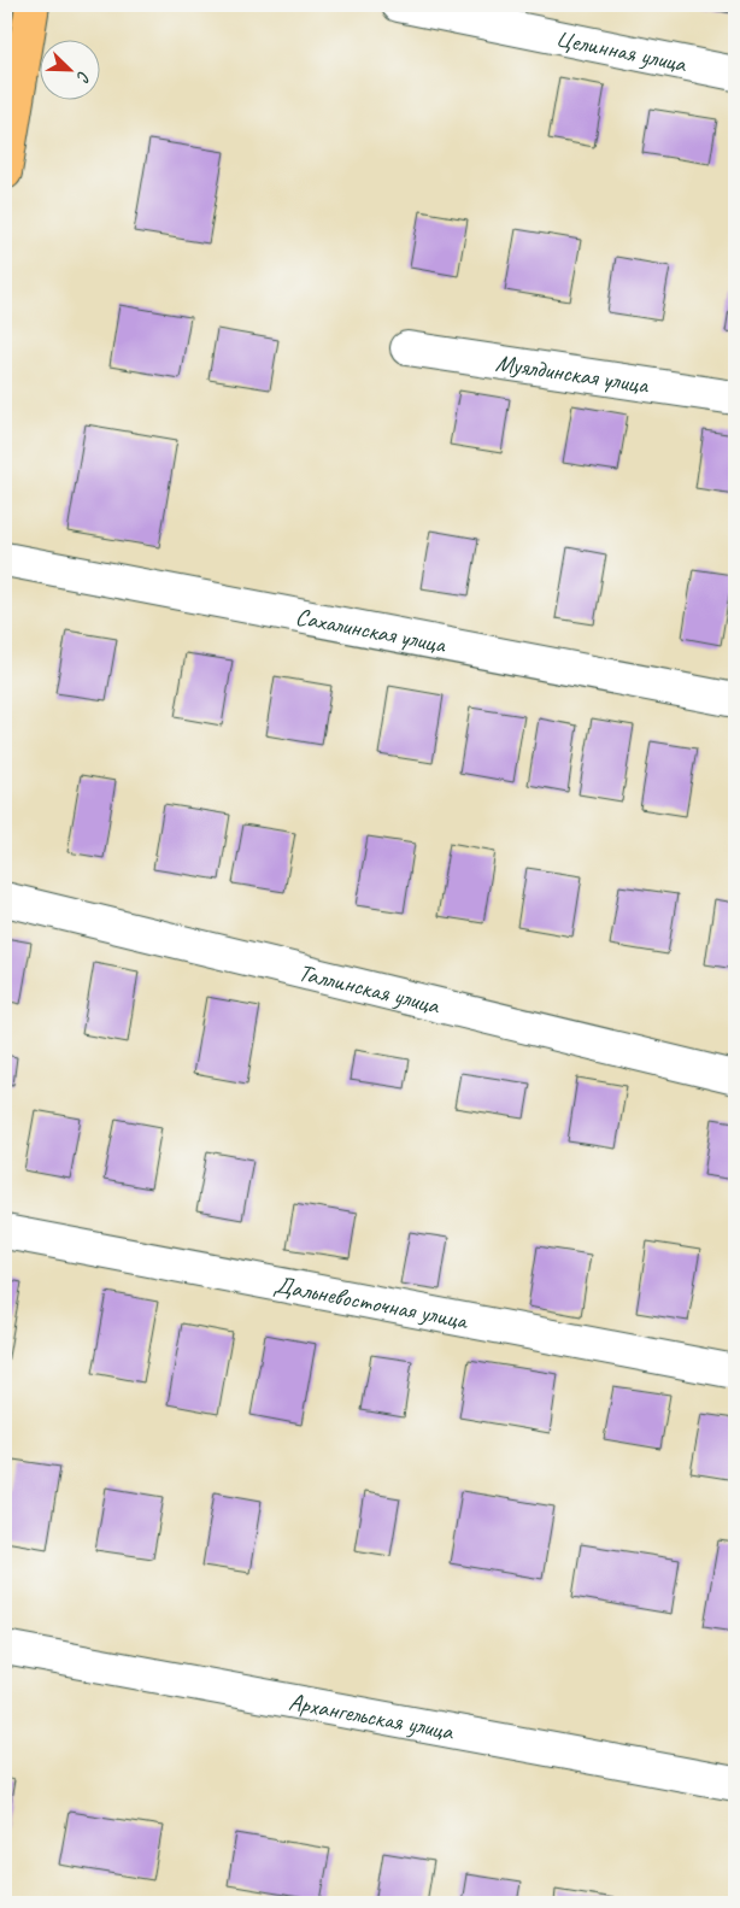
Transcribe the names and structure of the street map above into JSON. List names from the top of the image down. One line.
{"streets":{"street":["Целинная улица","Муялдинская улица","Сахалинская улица","Таллинская улица","Дальневосточная улица","Архангельская улица"]},"north":"bottom right"}
